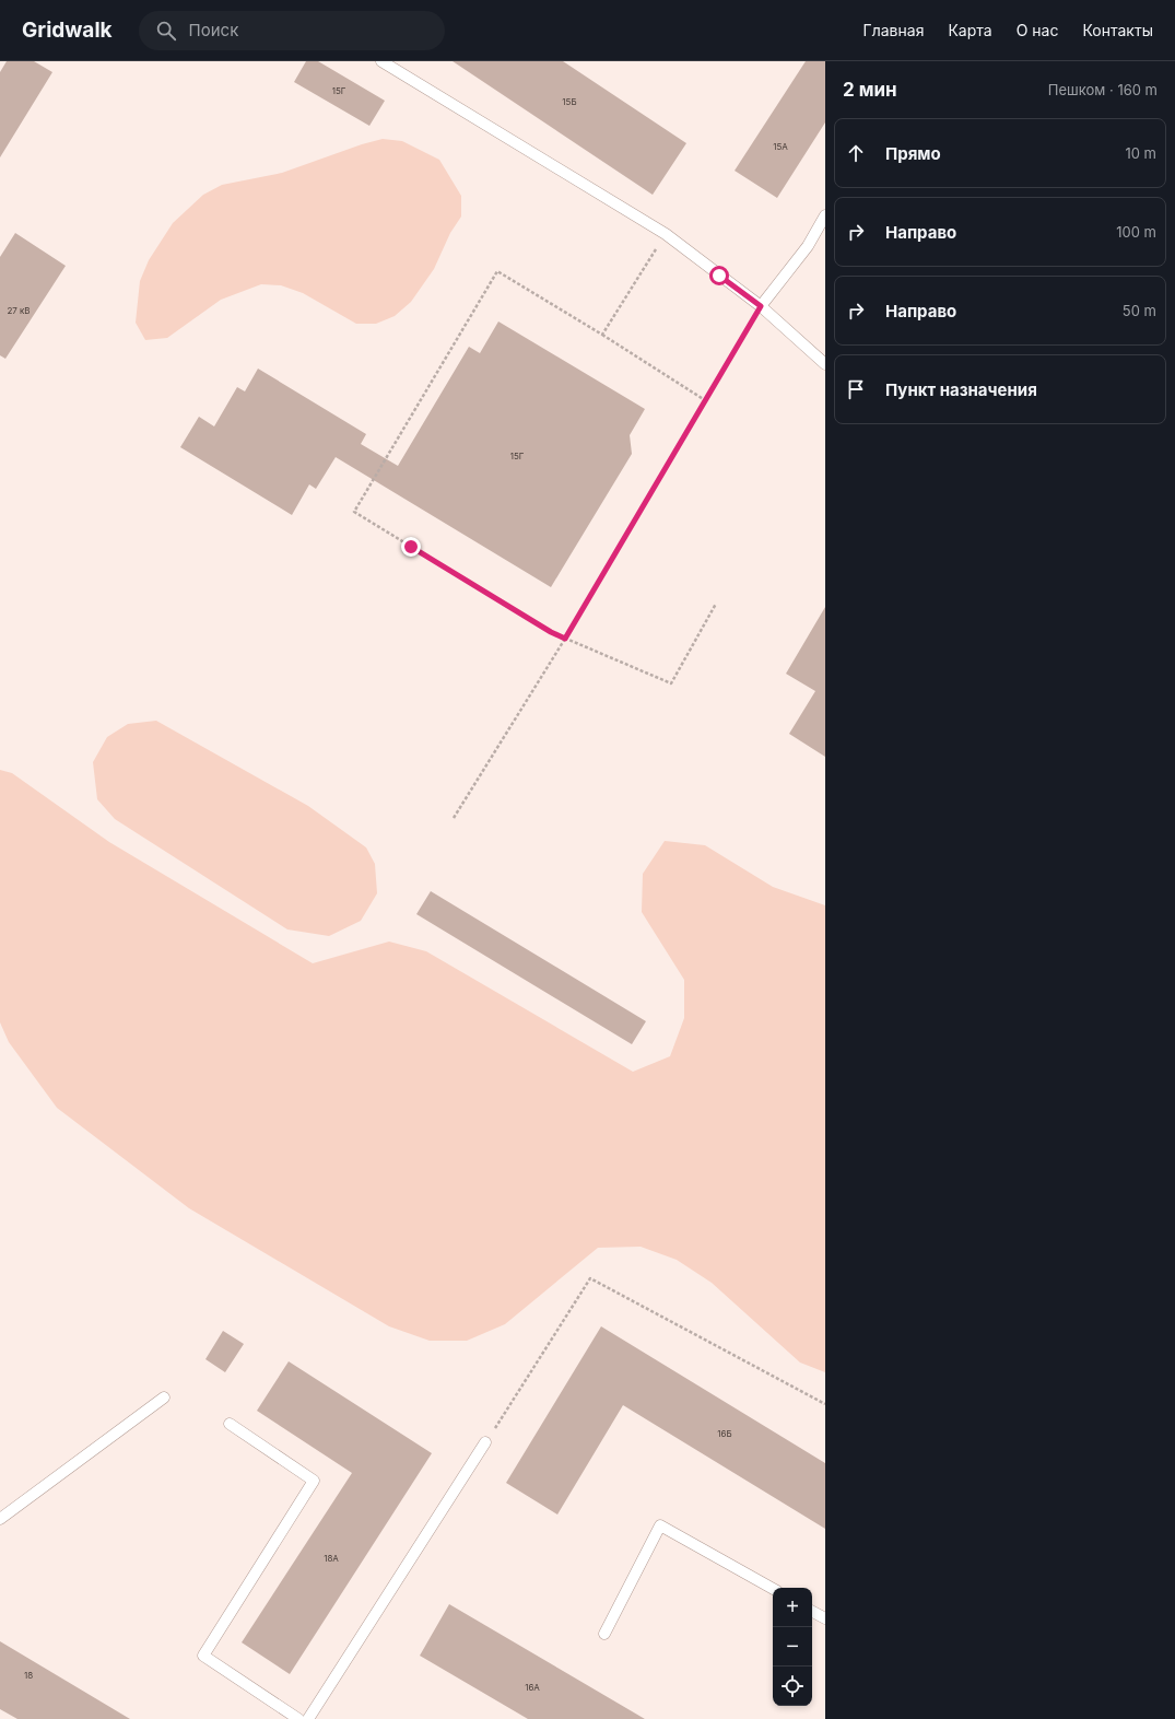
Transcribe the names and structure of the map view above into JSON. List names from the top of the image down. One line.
{"house_numbers":["15Г","15Б","15А","27 кВ","15Г","16Б","18А","18","16А"],"page":{"header":"Gridwalk","search":"Поиск","nav":["Главная","Карта","О нас","Контакты"],"heading":["2 мин","Пешком · 160 m"],"list":[["Прямо","10 m"],["Направо","100 m"],["Направо","50 m"],"Пункт назначения"],"map_buttons":["+","−"]}}
